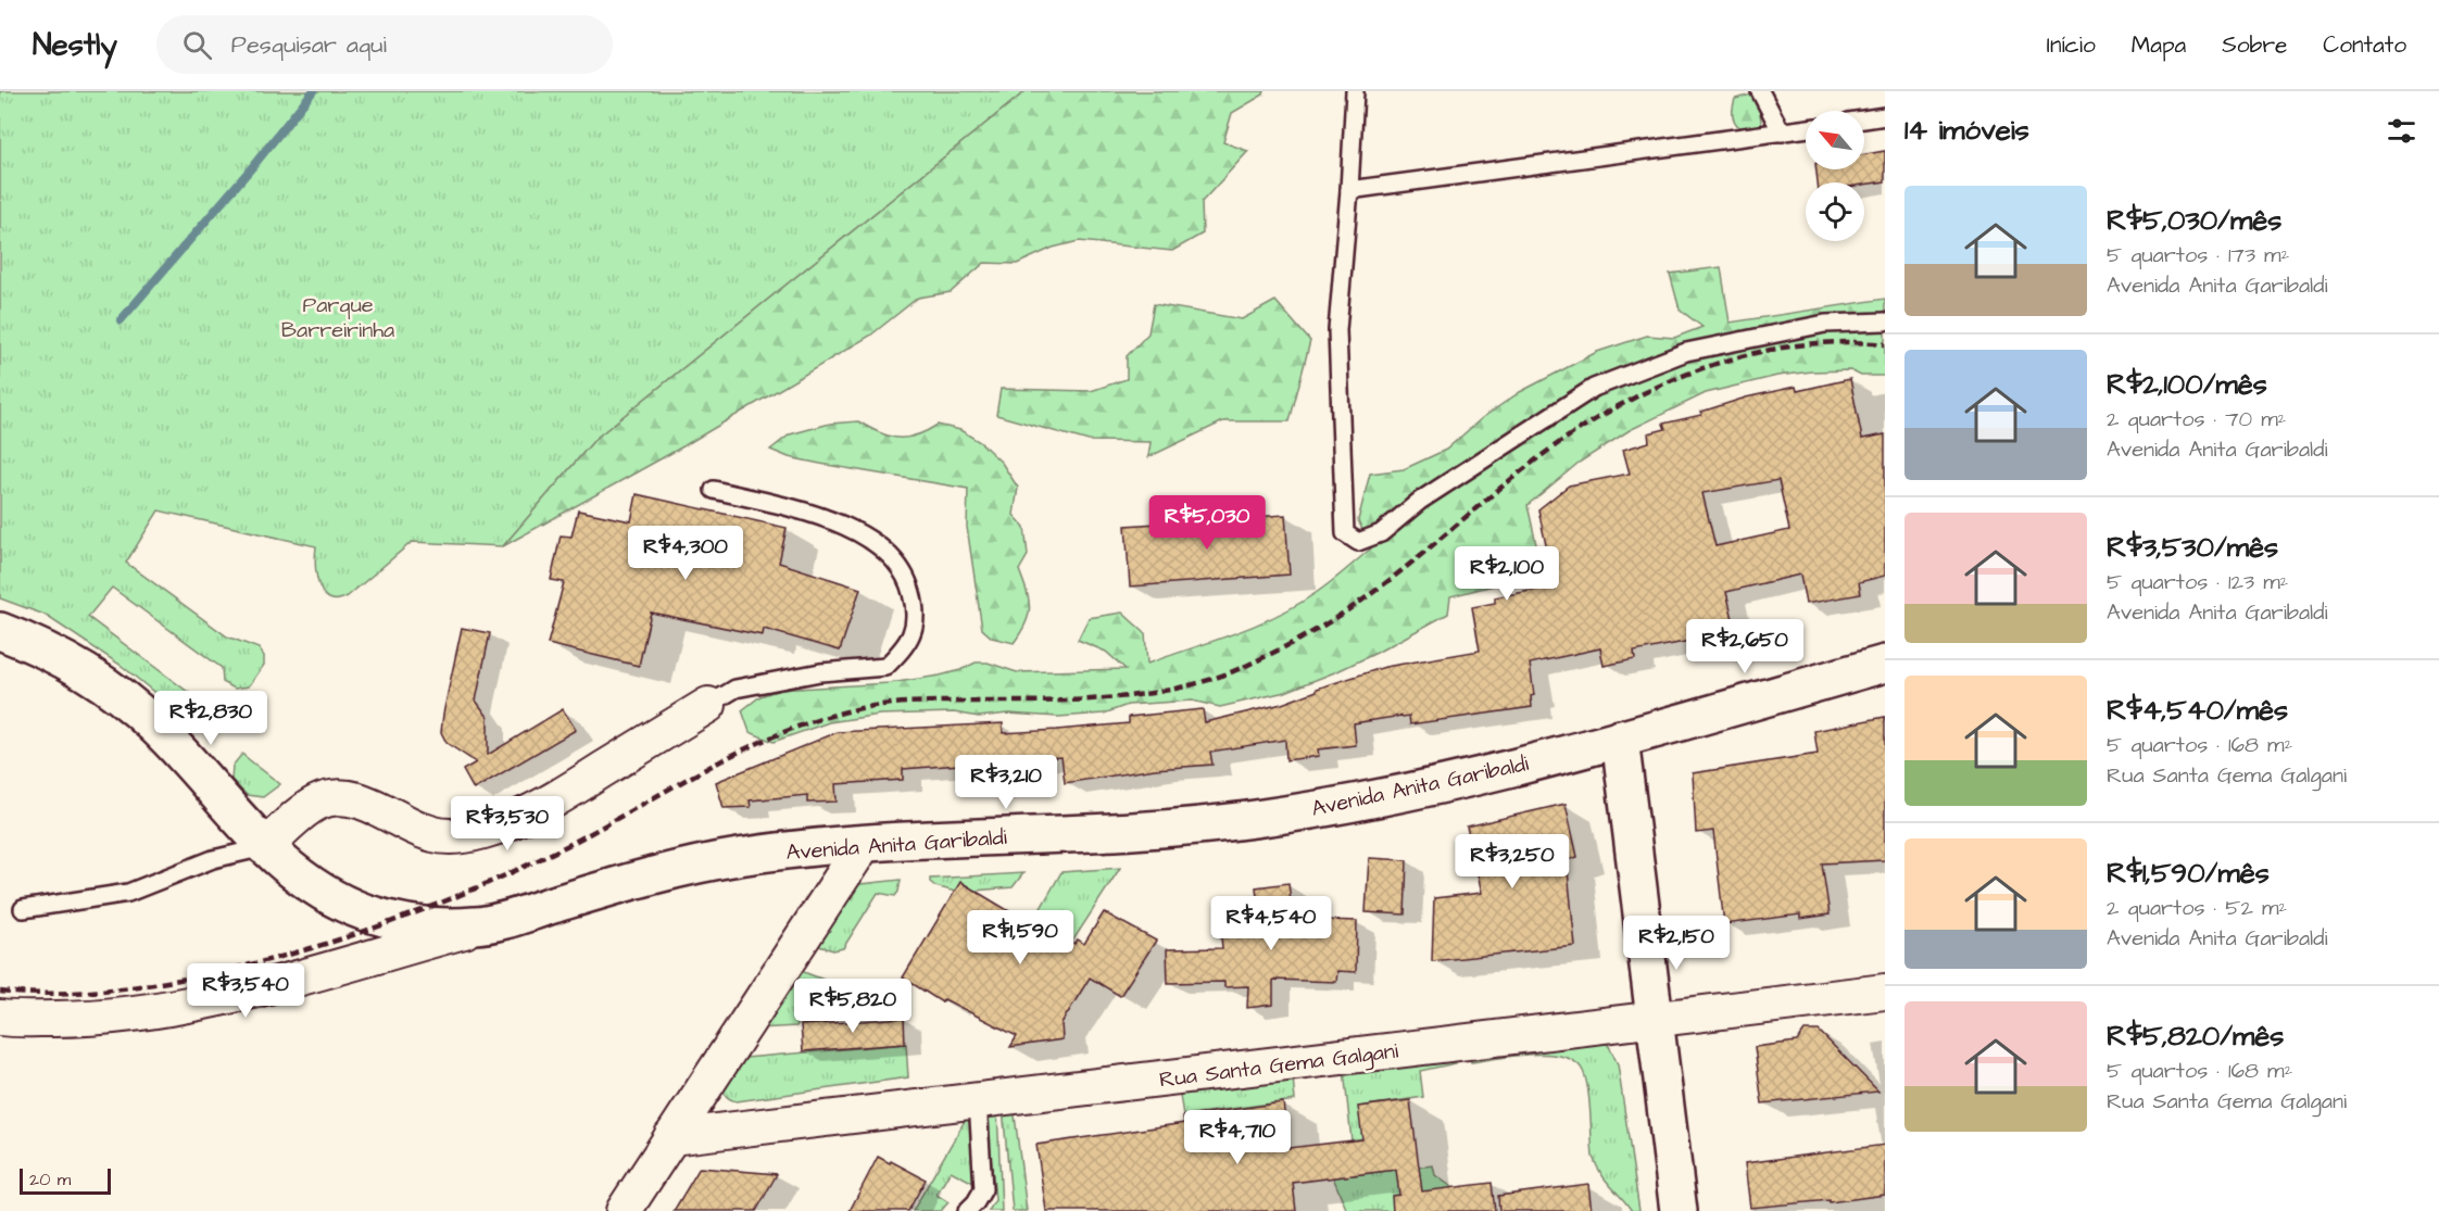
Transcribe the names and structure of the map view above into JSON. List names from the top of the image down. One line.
{"streets":{"main road":["Avenida Anita Garibaldi"],"street":["Rua Santa Gema Galgani"]},"parks":["Parque Barreirinha"],"scale_bar":"20 m","north":"top left","page":{"header":"Nestly","search":"Pesquisar aqui","nav":["Início","Mapa","Sobre","Contato"],"heading":"14 imóveis","list":[{"name":"R$5,030/mês","note":"5 quartos · 173 m² · Avenida Anita Garibaldi"},{"name":"R$2,100/mês","note":"2 quartos · 70 m² · Avenida Anita Garibaldi"},{"name":"R$3,530/mês","note":"5 quartos · 123 m² · Avenida Anita Garibaldi"},{"name":"R$4,540/mês","note":"5 quartos · 168 m² · Rua Santa Gema Galgani"},{"name":"R$1,590/mês","note":"2 quartos · 52 m² · Avenida Anita Garibaldi"},{"name":"R$5,820/mês","note":"5 quartos · 168 m² · Rua Santa Gema Galgani"}],"price":["R$5,030","R$4,300","R$2,100","R$2,650","R$2,830","R$3,210","R$3,530","R$3,250","R$4,540","R$1,590","R$2,150","R$3,540","R$5,820","R$4,710"],"scale":"20 m"}}
